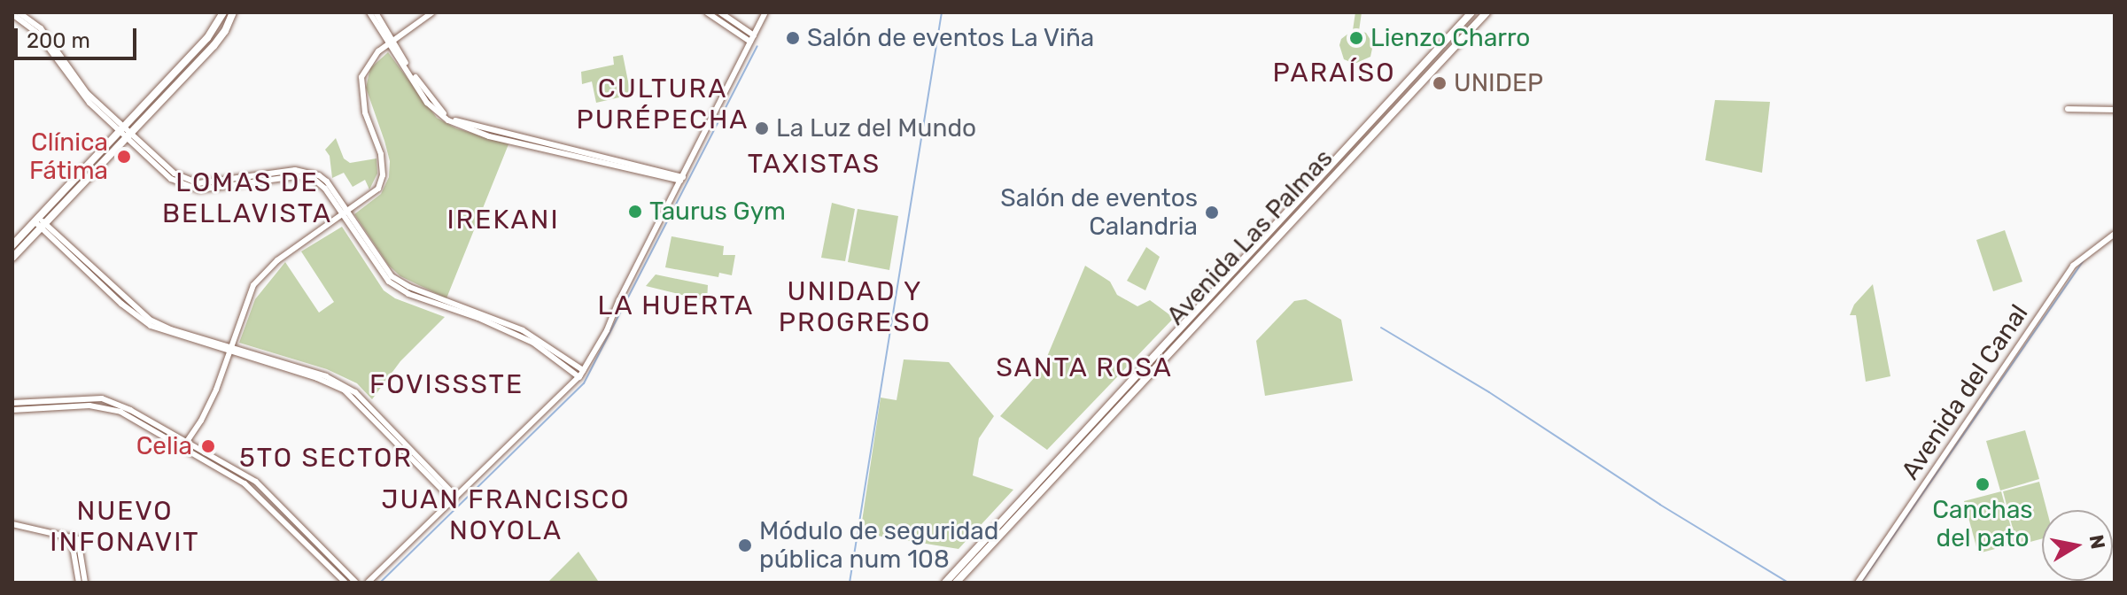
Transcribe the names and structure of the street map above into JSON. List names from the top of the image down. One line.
{"streets":{"main road":["Avenida Las Palmas"],"street":["Avenida del Canal"]},"districts":["PARAÍSO","CULTURA PURÉPECHA","TAXISTAS","LOMAS DE BELLAVISTA","IREKANI","UNIDAD Y PROGRESO","LA HUERTA","SANTA ROSA","FOVISSSTE","5TO SECTOR","JUAN FRANCISCO NOYOLA","NUEVO INFONAVIT"],"places":["Salón de eventos La Viña","Lienzo Charro","UNIDEP","La Luz del Mundo","Clínica Fátima","Taurus Gym","Salón de eventos Calandria","Celia","Canchas del pato","Módulo de seguridad pública num 108"],"scale_bar":"200 m","north":"right"}
